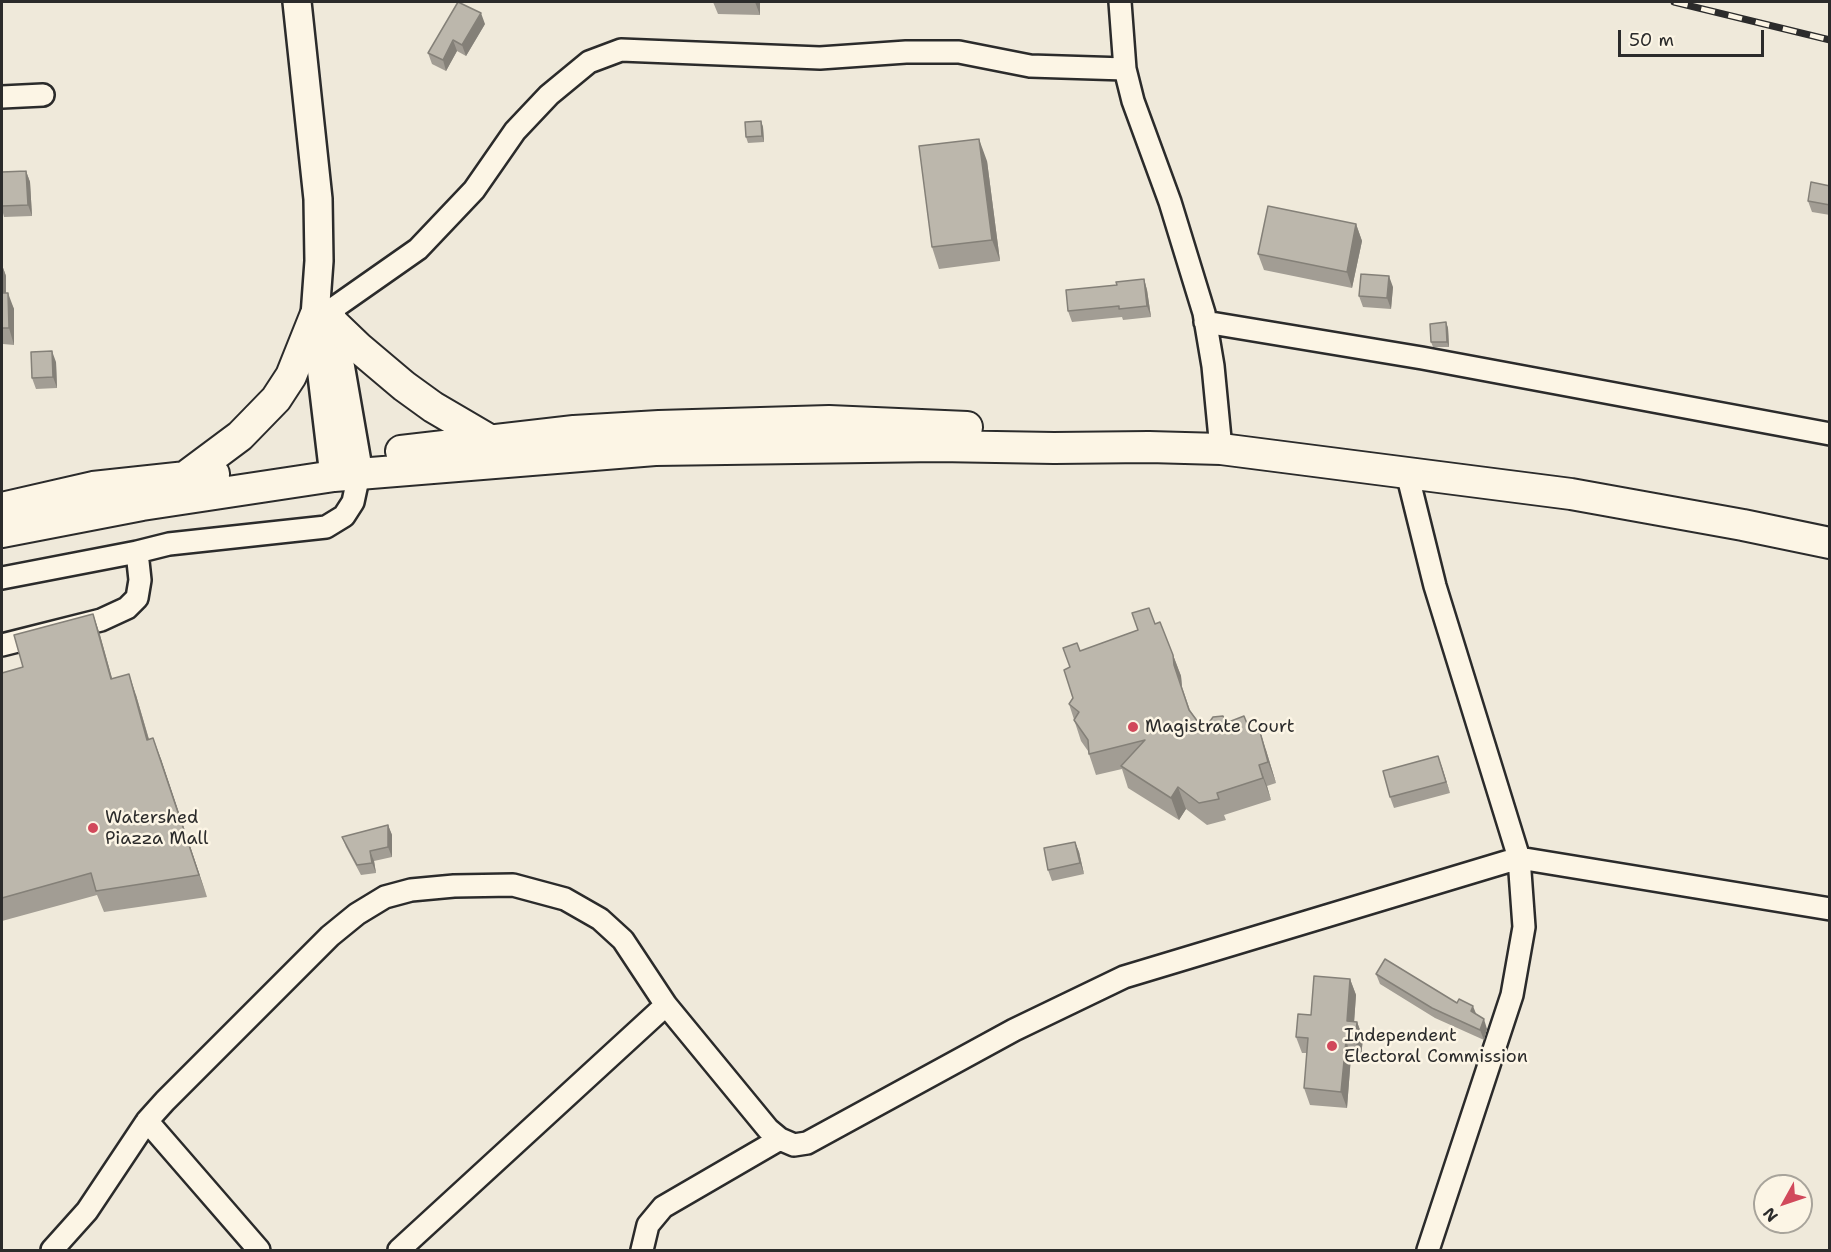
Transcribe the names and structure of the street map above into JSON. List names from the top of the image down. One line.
{"places":["Magistrate Court","Watershed Piazza Mall","Independent Electoral Commission"],"scale_bar":"50 m","north":"bottom left"}
